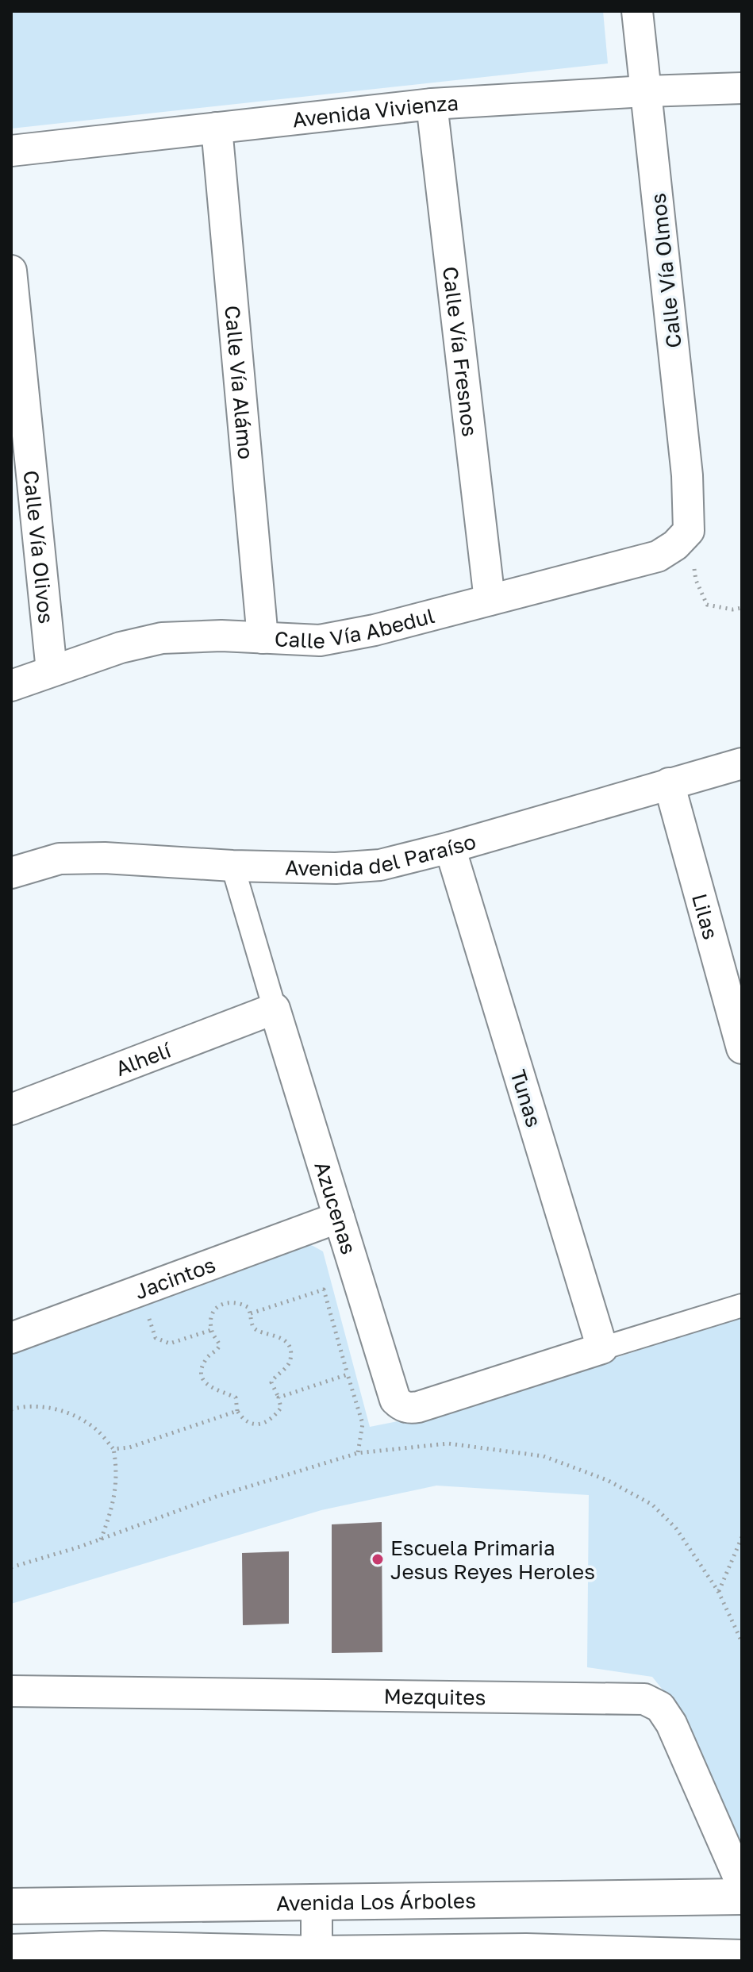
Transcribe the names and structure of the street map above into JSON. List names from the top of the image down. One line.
{"streets":{"street":["Avenida Vivienza","Calle Vía Olmos","Calle Vía Fresnos","Calle Vía Alámo","Calle Vía Olivos","Calle Vía Abedul","Avenida del Paraíso","Lilas","Alhelí","Tunas","Azucenas","Jacintos","Mezquites","Avenida Los Árboles"]},"crossings":[["Avenida Vivienza","Calle Vía Olmos"],["Avenida Vivienza","Calle Vía Fresnos"],["Avenida Vivienza","Calle Vía Alámo"],["Calle Vía Olmos","Calle Vía Abedul"],["Calle Vía Fresnos","Calle Vía Abedul"],["Calle Vía Alámo","Calle Vía Abedul"],["Calle Vía Olivos","Calle Vía Abedul"],["Avenida del Paraíso","Lilas"],["Avenida del Paraíso","Tunas"],["Alhelí","Azucenas"],["Tunas","Azucenas"],["Azucenas","Jacintos"]],"places":["Escuela Primaria Jesus Reyes Heroles"]}
